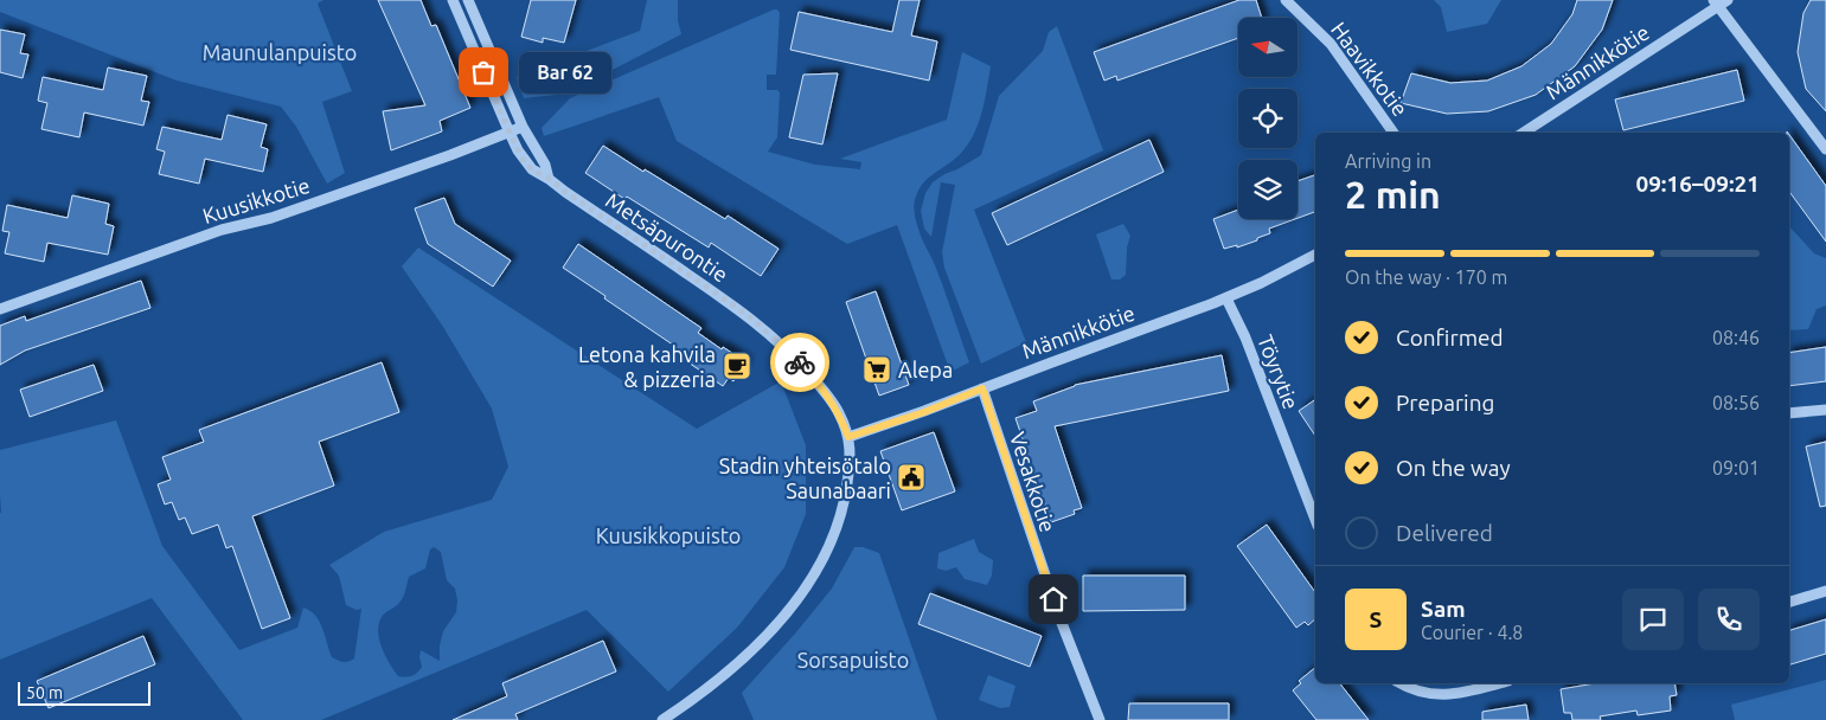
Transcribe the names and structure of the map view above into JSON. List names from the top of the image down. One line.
{"streets":{"street":["Männikkötie","Haavikkotie","Kuusikkotie","Metsäpurontie","Töyrytie","Vesakkotie"]},"crossings":[["Männikkötie","Metsäpurontie"],["Männikkötie","Töyrytie"],["Männikkötie","Vesakkotie"],["Kuusikkotie","Metsäpurontie"]],"parks":["Maunulanpuisto","Kuusikkopuisto","Sorsapuisto"],"places":{"other":["Bar 62"],"cafe":["Letona kahvila & pizzeria"],"supermarket":["Alepa"],"public building":["Stadin yhteisötalo Saunabaari"]},"scale_bar":"50 m","north":"left","page":{"bubble":"Bar 62","heading":["2 min","Arriving in","09:16–09:21"],"panel":["Sam","Courier · 4.8"],"bar":"On the way · 170 m","list":[["Confirmed","08:46"],["Preparing","08:56"],["On the way","09:01"],"Delivered"],"round":"S","scale":"50 m"}}
